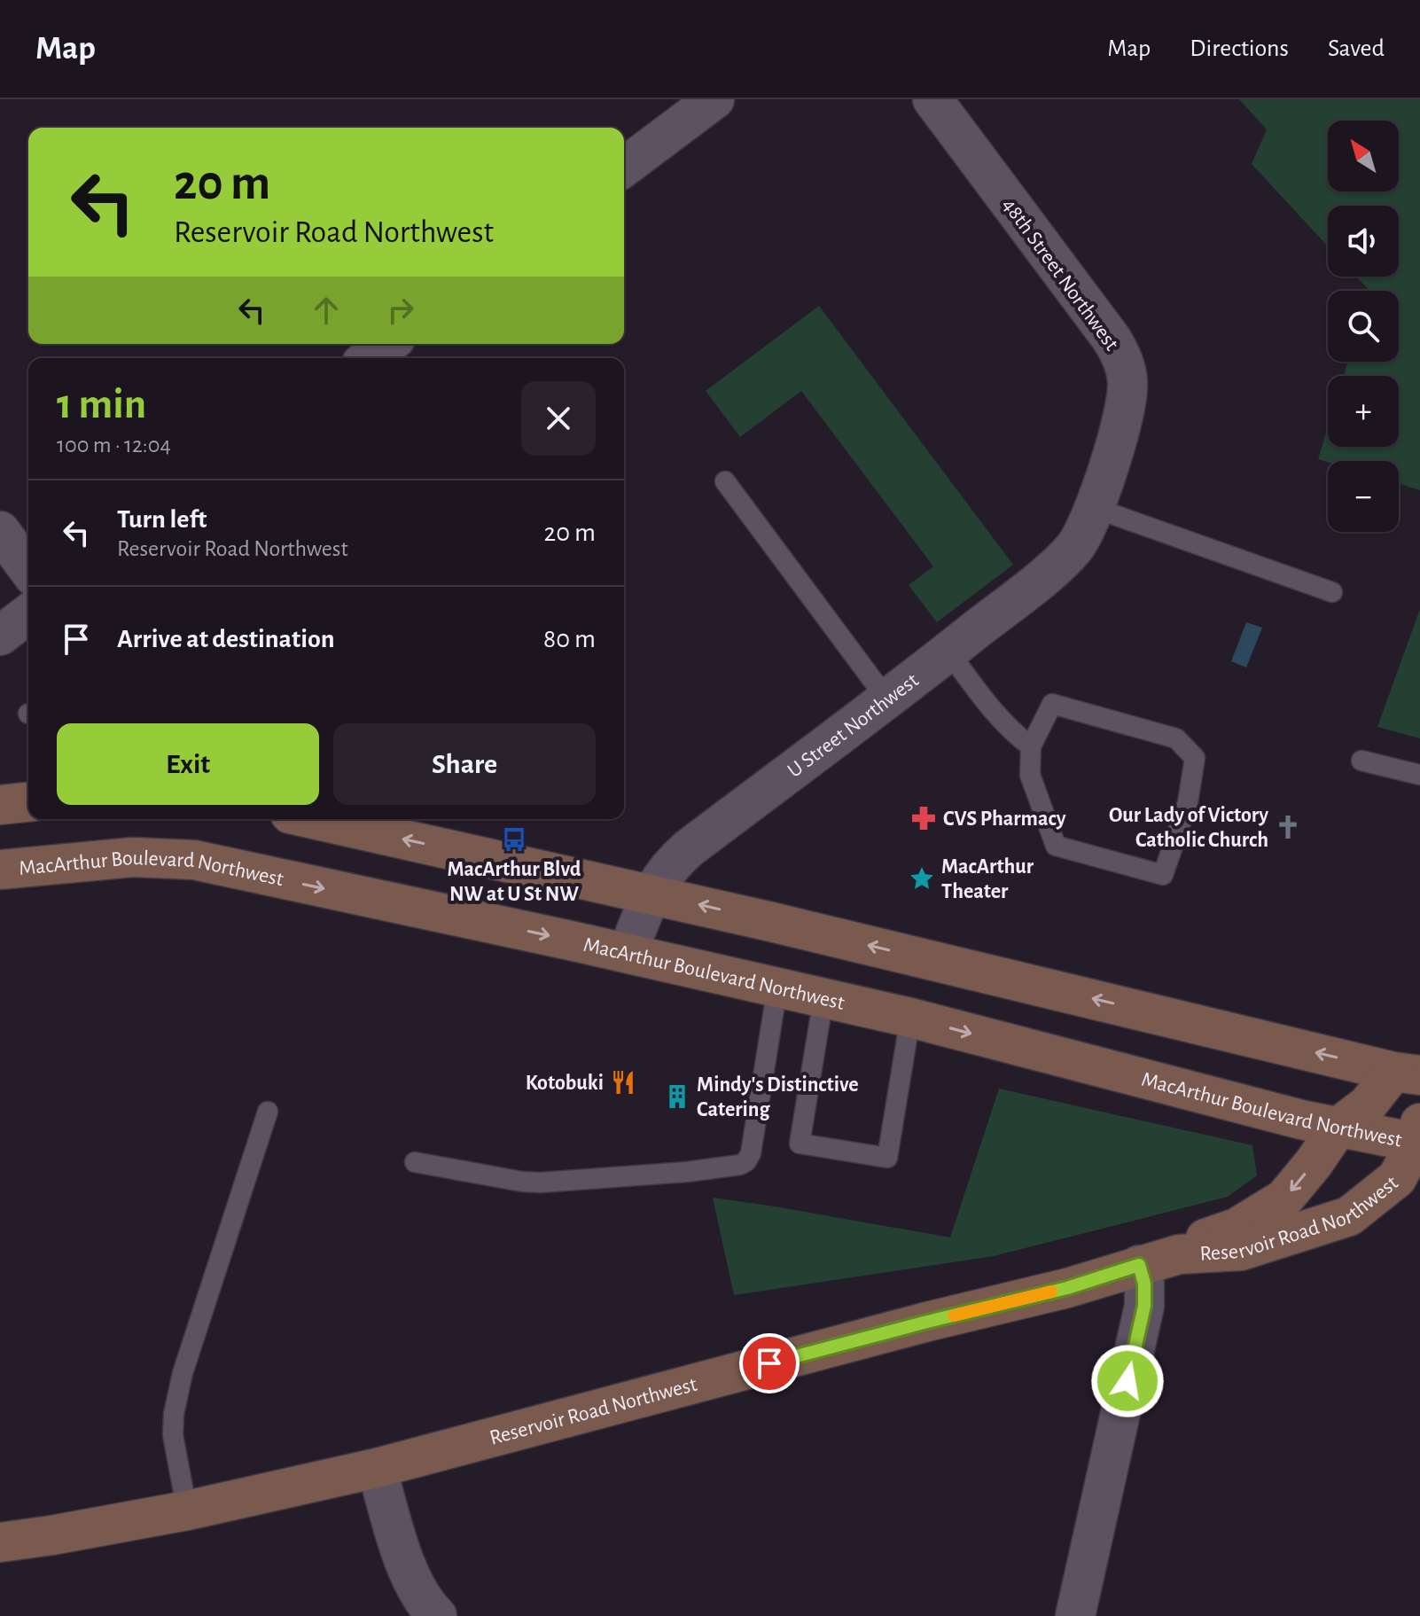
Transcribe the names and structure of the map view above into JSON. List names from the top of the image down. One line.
{"streets":{"main road":["MacArthur Boulevard Northwest","Reservoir Road Northwest"],"street":["48th Street Northwest","U Street Northwest"]},"crossings":[["48th Street Northwest","U Street Northwest"],["U Street Northwest","MacArthur Boulevard Northwest"],["MacArthur Boulevard Northwest","Reservoir Road Northwest"]],"places":{"pharmacy":["CVS Pharmacy"],"church":["Our Lady of Victory Catholic Church"],"bus stop":["MacArthur Blvd NW at U St NW"],"place":["MacArthur Theater"],"restaurant":["Kotobuki"],"building":["Mindy's Distinctive Catering"]},"north":"top left","page":{"header":"Map","nav":["Map","Directions","Saved"],"map_buttons":["+","−"],"turn":["20 m","Reservoir Road Northwest"],"heading":["1 min","100 m · 12:04"],"list":[{"name":"Turn left","note":"Reservoir Road Northwest","value":"20 m"},{"name":"Arrive at destination","value":"80 m"}],"buttons":["Exit","Share"]}}
